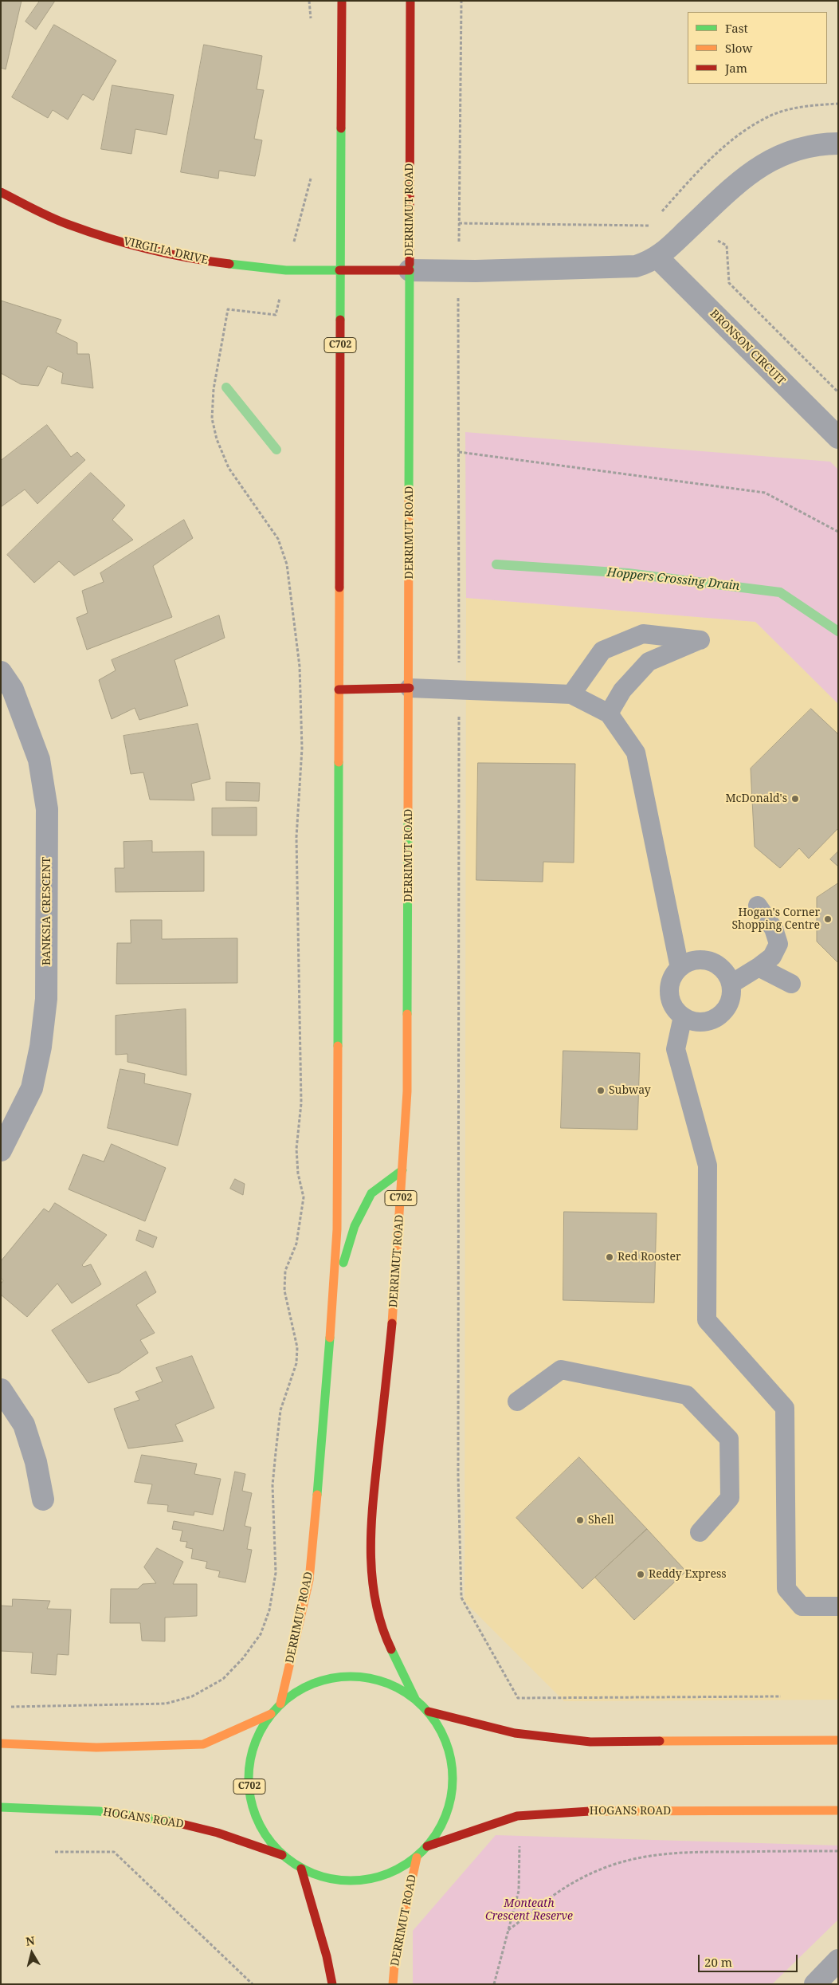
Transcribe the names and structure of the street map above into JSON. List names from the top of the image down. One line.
{"streets":{"main road":["DERRIMUT ROAD","VIRGILIA DRIVE","C702","HOGANS ROAD"],"street":["BRONSON CIRCUIT","BANKSIA CRESCENT"]},"crossings":[["DERRIMUT ROAD","VIRGILIA DRIVE"],["DERRIMUT ROAD","C702"],["C702","HOGANS ROAD"]],"water":["Hoppers Crossing Drain"],"parks":["Monteath Crescent Reserve"],"places":["McDonald's","Hogan's Corner Shopping Centre","Subway","Red Rooster","Shell","Reddy Express"],"legend":["Fast","Slow","Jam"],"scale_bar":"20 m","north":"top"}
